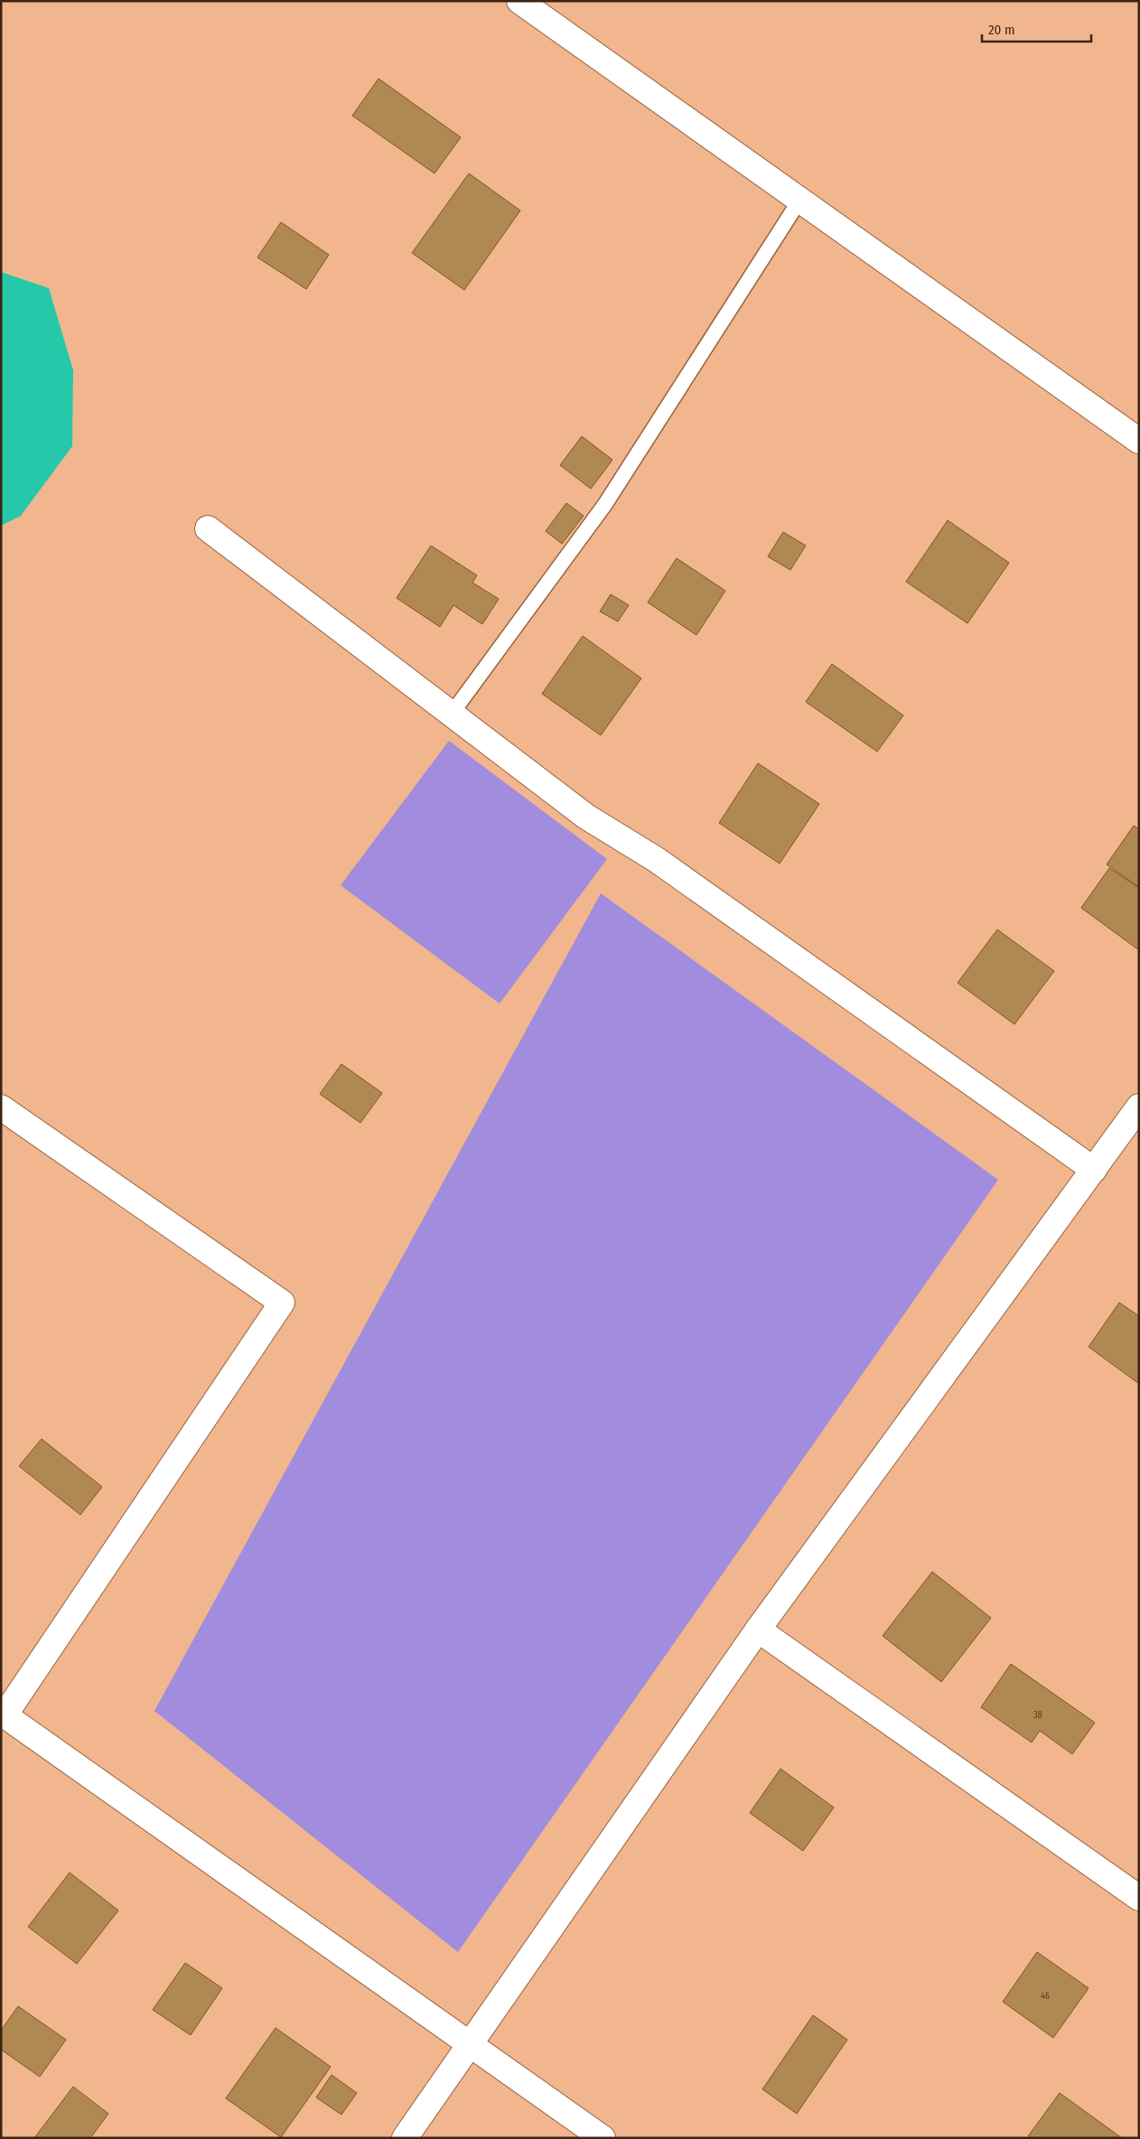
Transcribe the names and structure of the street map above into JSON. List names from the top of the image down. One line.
{"house_numbers":["38","46"],"scale_bar":"20 m"}
